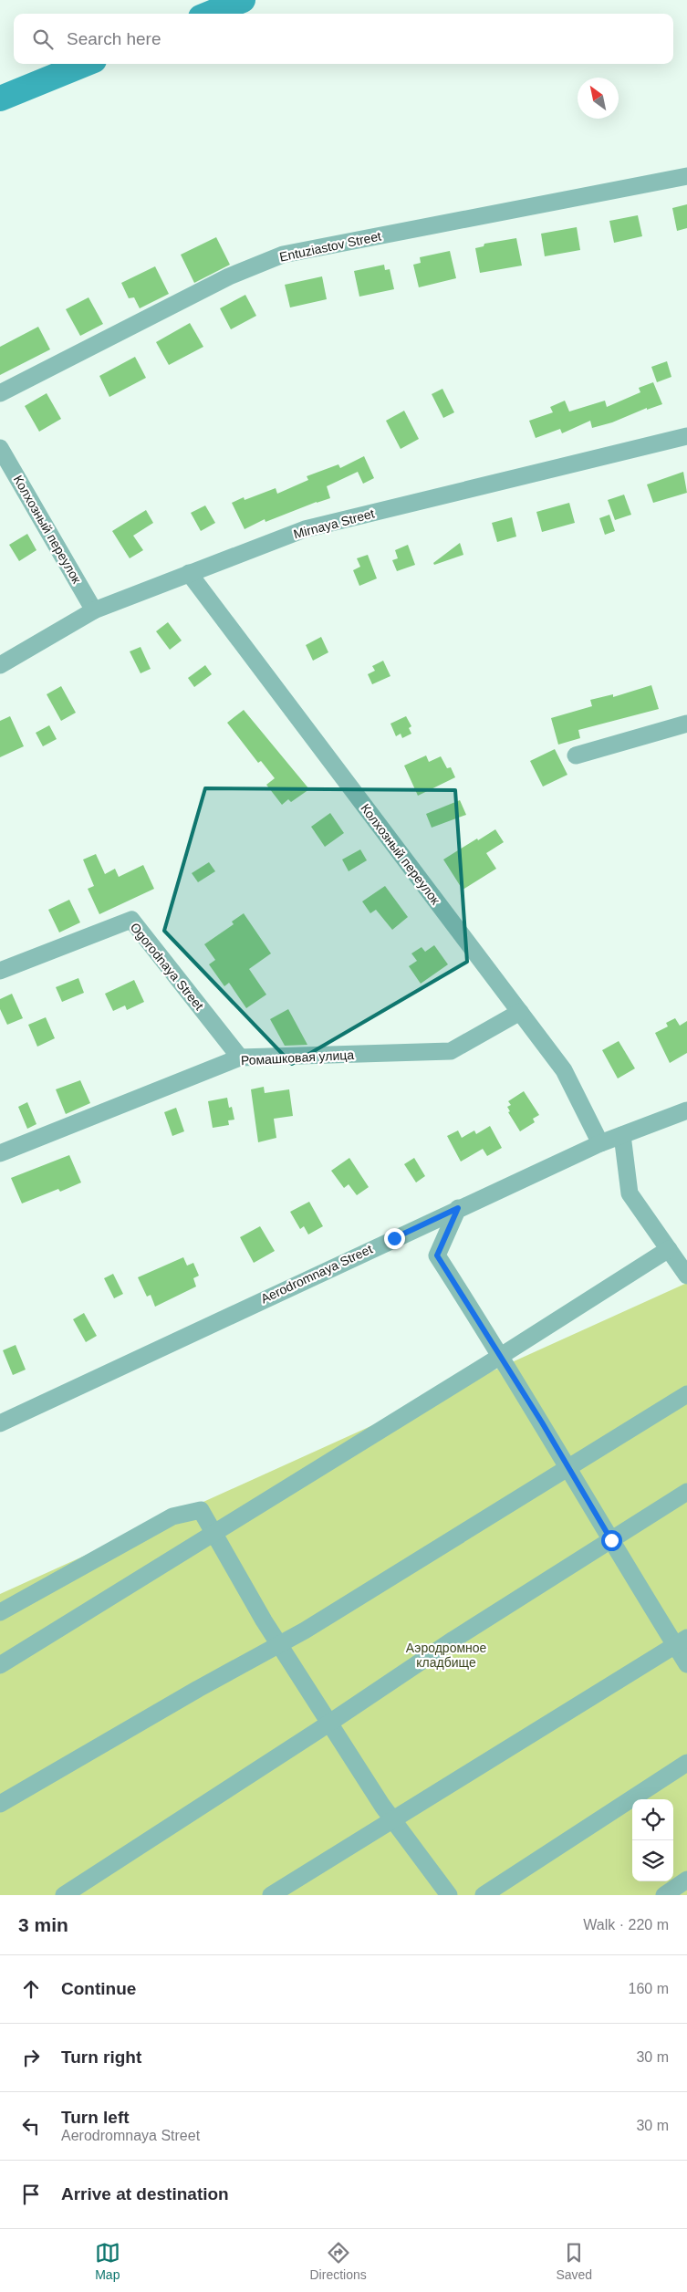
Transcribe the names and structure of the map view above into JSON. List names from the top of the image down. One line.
{"streets":{"street":["Entuziastov Street","Mirnaya Street","Колхозный переулок","Ogorodnaya Street","Ромашковая улица","Aerodromnaya Street"]},"crossings":[["Mirnaya Street","Колхозный переулок"],["Колхозный переулок","Ромашковая улица"],["Колхозный переулок","Aerodromnaya Street"],["Ogorodnaya Street","Ромашковая улица"]],"parks":["Аэродромное кладбище"],"north":"top left","page":{"search":"Search here","heading":["3 min","Walk · 220 m"],"list":[["Continue","160 m"],["Turn right","30 m"],["Turn left","Aerodromnaya Street","30 m"],"Arrive at destination"],"nav":["Map","Directions","Saved"]}}
